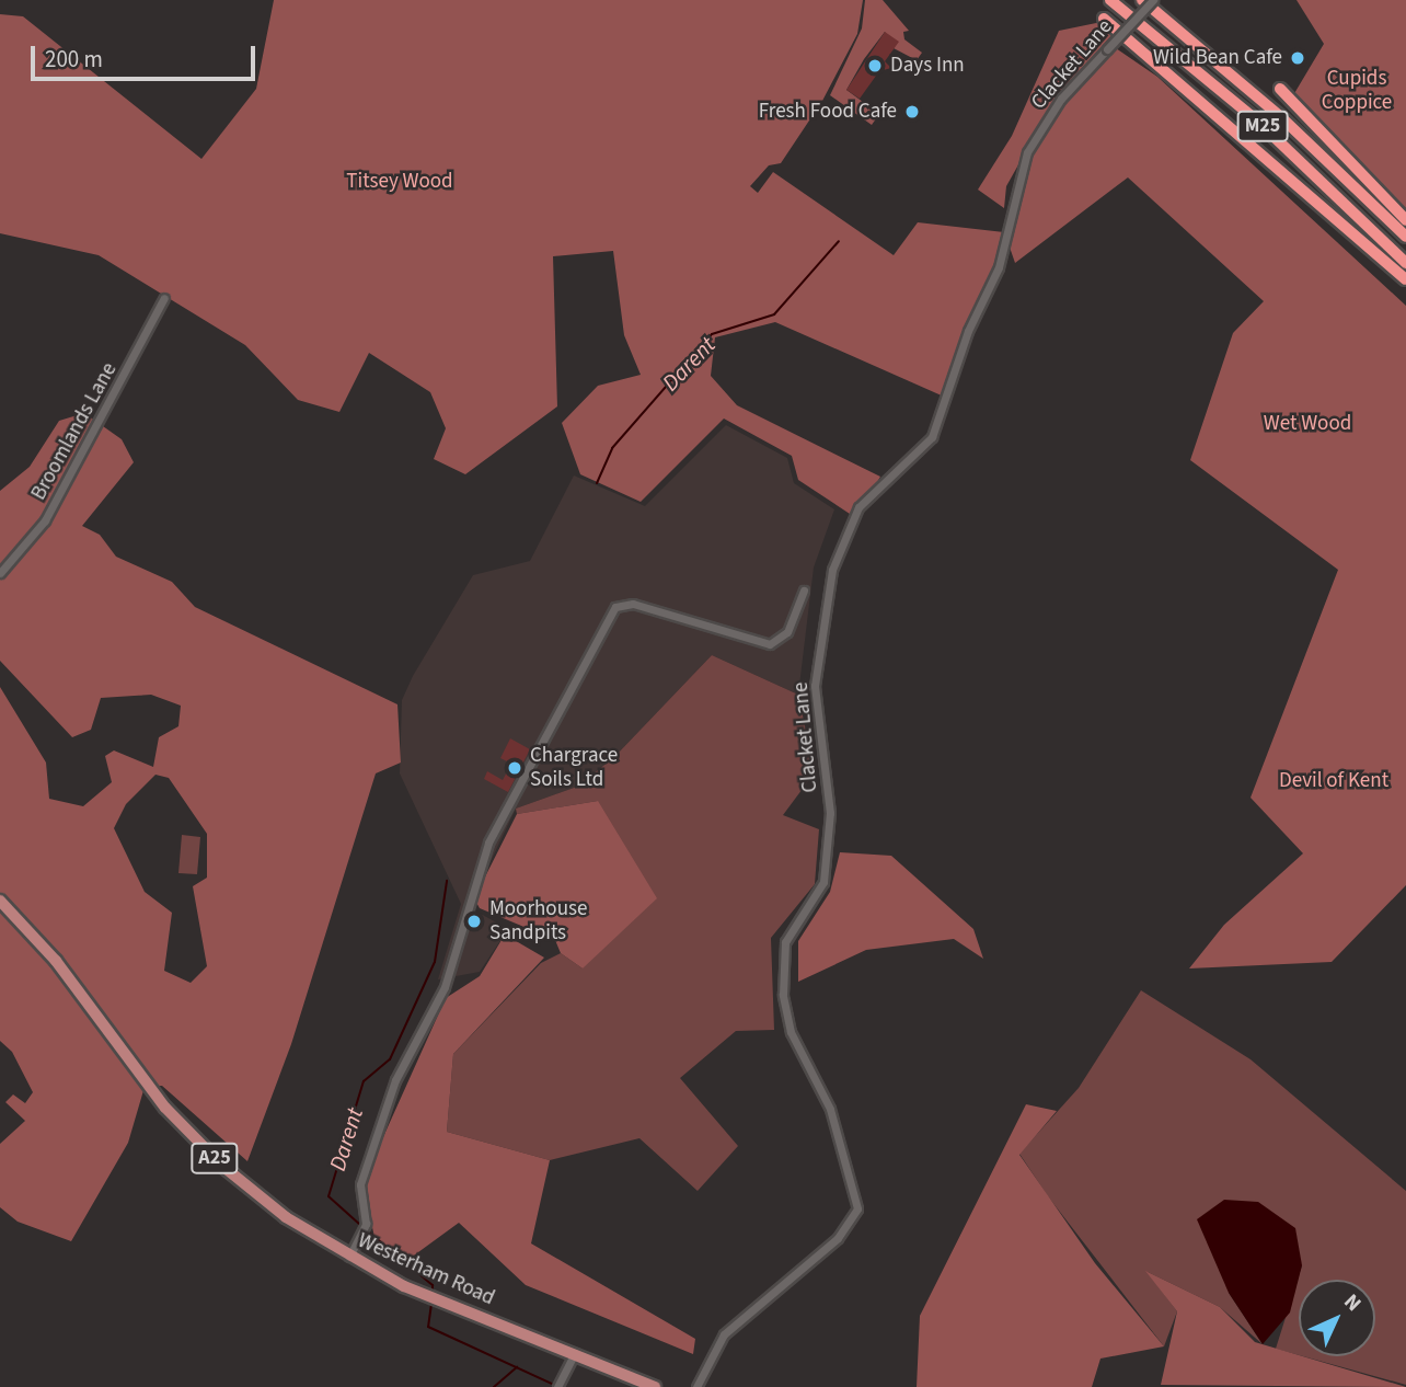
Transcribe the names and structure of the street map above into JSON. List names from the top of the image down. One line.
{"streets":{"highway":["M25"],"main road":["A25","Westerham Road"],"street":["Clacket Lane","Broomlands Lane"]},"water":["Darent"],"parks":["Cupids Coppice","Titsey Wood","Wet Wood","Devil of Kent"],"places":["Wild Bean Cafe","Days Inn","Fresh Food Cafe","Chargrace Soils Ltd","Moorhouse Sandpits"],"scale_bar":"200 m","north":"top right"}
